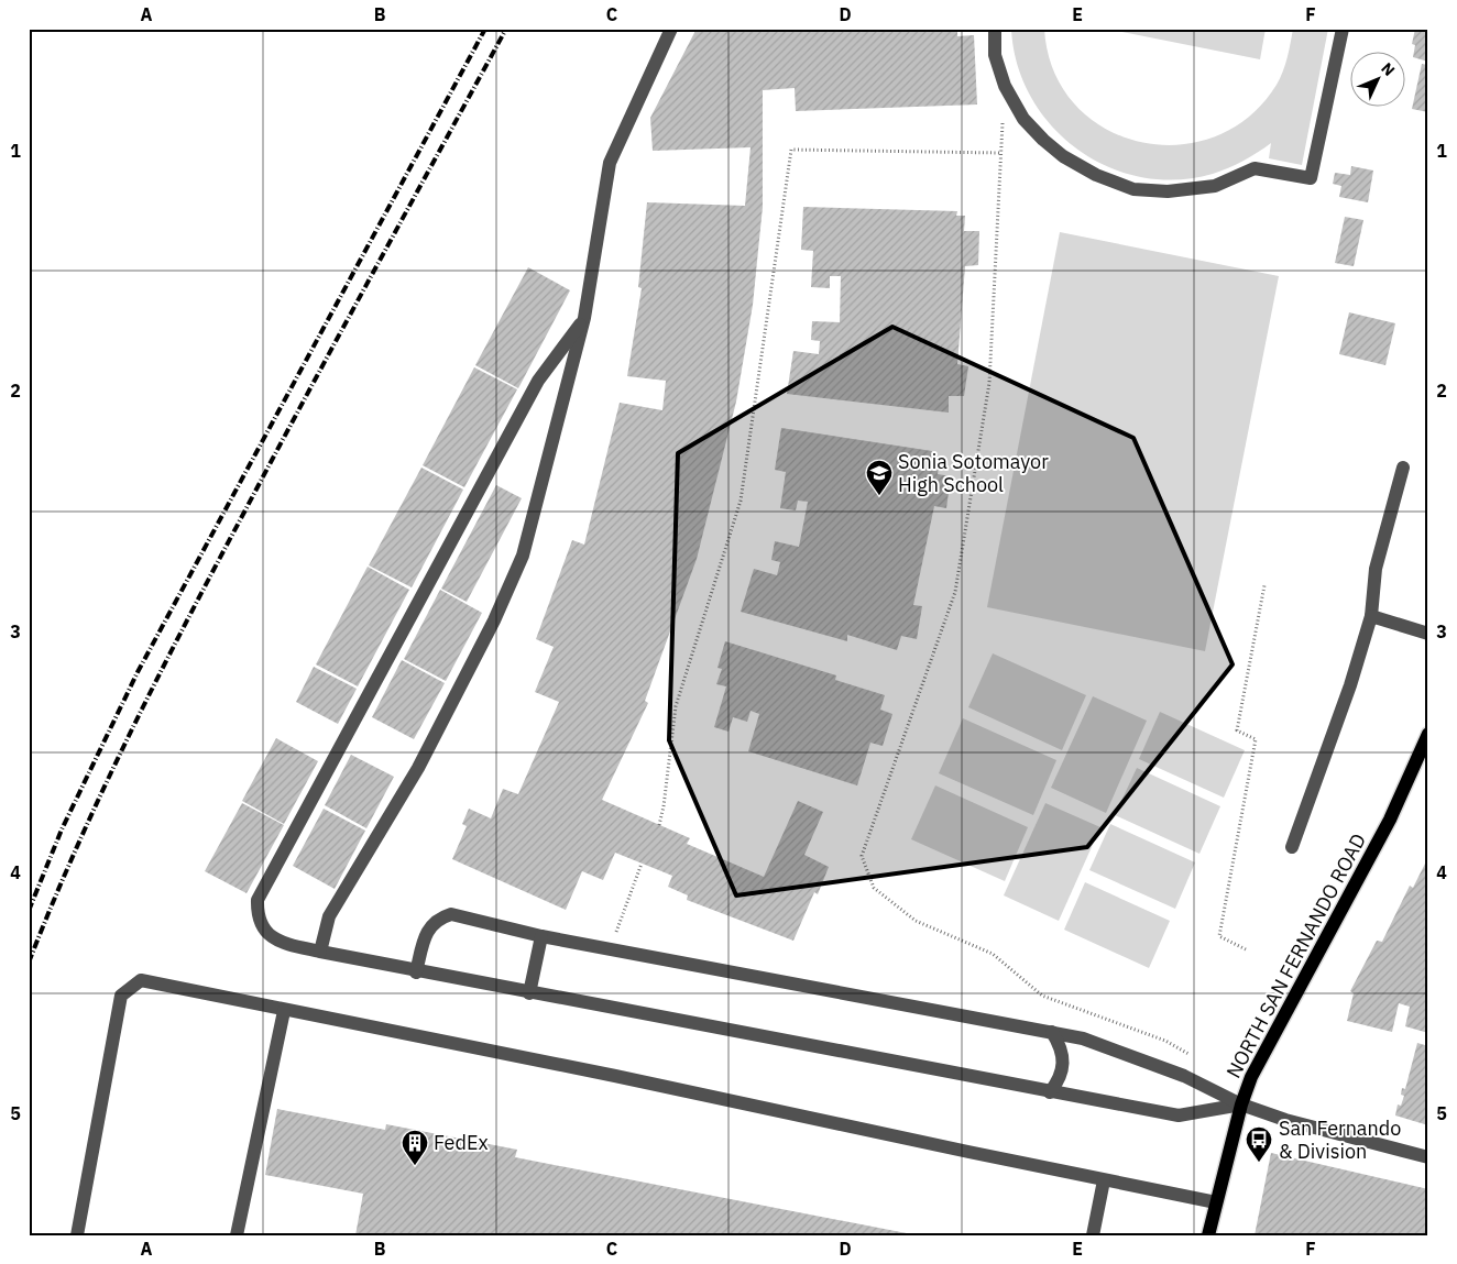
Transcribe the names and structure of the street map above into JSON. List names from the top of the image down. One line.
{"streets":{"main road":["NORTH SAN FERNANDO ROAD"]},"places":{"school or university":["Sonia Sotomayor High School"],"bus stop":["San Fernando & Division"],"building":["FedEx"]},"north":"top right","grid":{"columns":["A","B","C","D","E","F"],"rows":["1","2","3","4","5"]}}
